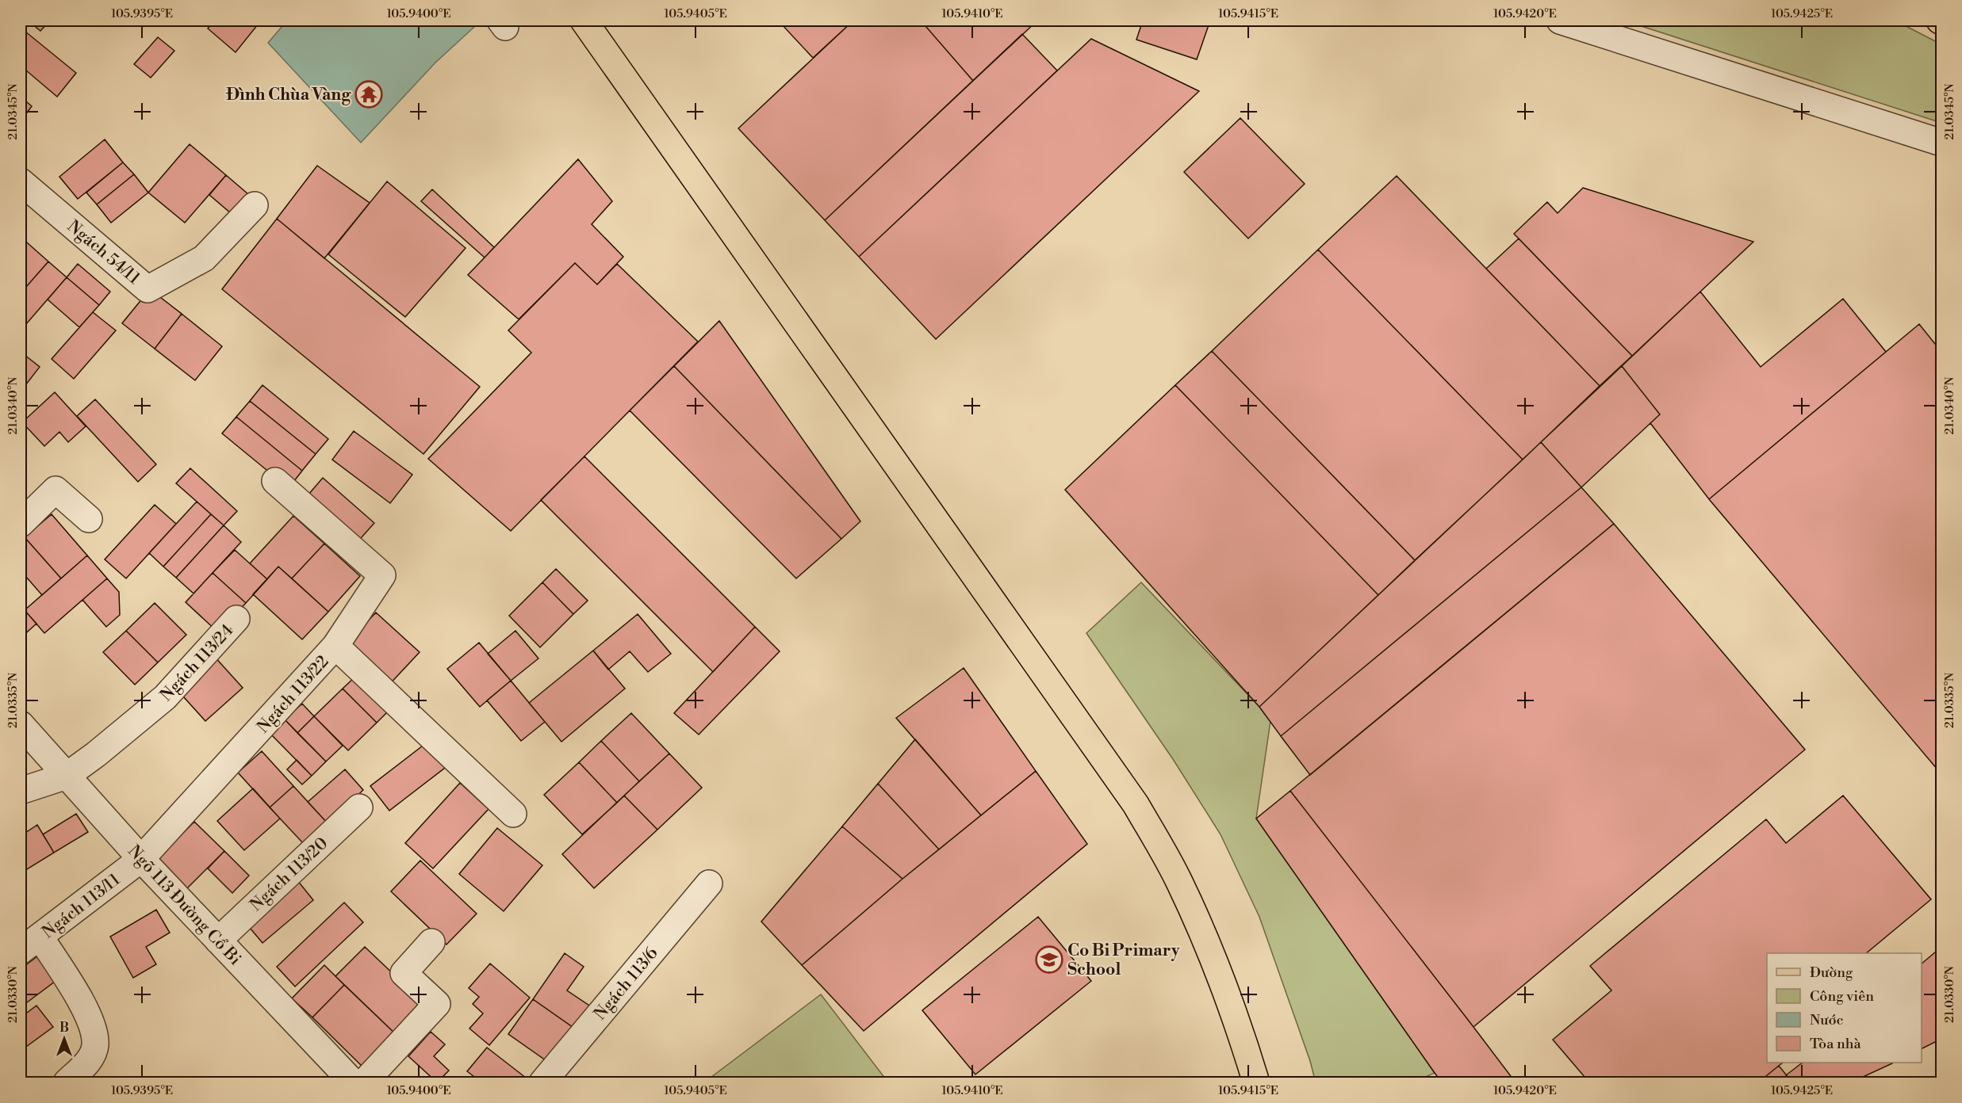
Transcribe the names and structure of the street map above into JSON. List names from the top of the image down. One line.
{"streets":{"street":["Ngách 54/11","Ngách 113/24","Ngách 113/22","Ngách 113/20","Ngõ 113 Đường Cổ Bi","Ngách 113/11","Ngách 113/6"]},"crossings":[["Ngách 113/24","Ngõ 113 Đường Cổ Bi"],["Ngách 113/22","Ngõ 113 Đường Cổ Bi"],["Ngách 113/22","Ngách 113/11"],["Ngách 113/20","Ngõ 113 Đường Cổ Bi"],["Ngõ 113 Đường Cổ Bi","Ngách 113/11"]],"places":{"temple":["Đình Chùa Vàng"],"school or university":["Co Bi Primary School"]},"legend":["Đường","Công viên","Nước","Tòa nhà"],"north":"top","coordinates":["105.9395°E","105.9400°E","105.9405°E","105.9410°E","105.9415°E","105.9420°E","105.9425°E","21.0345°N","21.0340°N","21.0335°N","21.0330°N"]}
